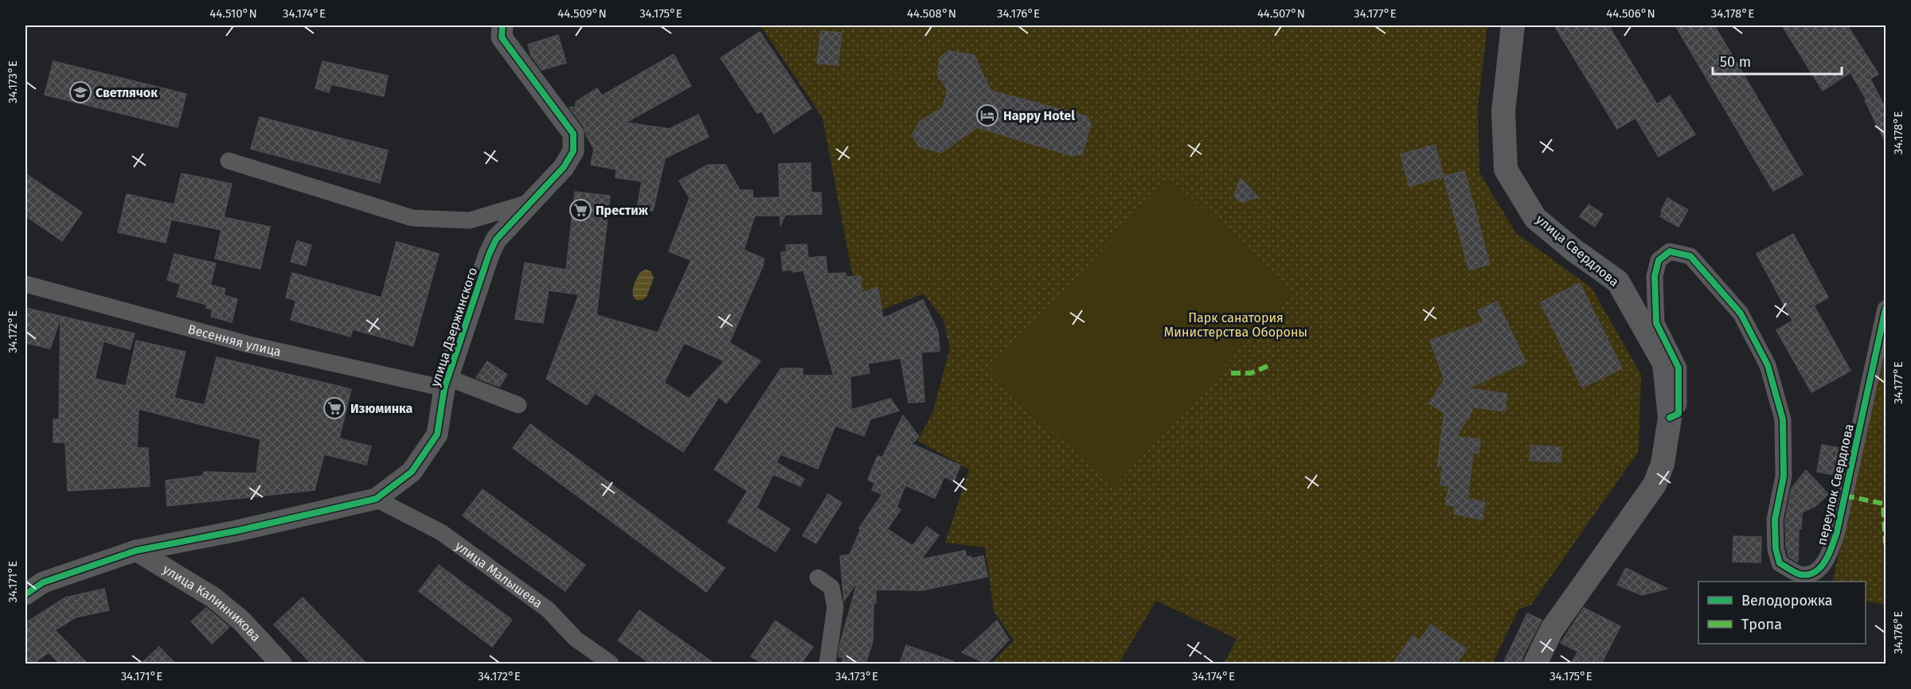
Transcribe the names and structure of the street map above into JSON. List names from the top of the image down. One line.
{"streets":{"main road":["улица Свердлова"],"street":["улица Дзержинского","Весенняя улица","переулок Свердлова","улица Малышева","улица Калинникова"]},"crossings":[["улица Свердлова","переулок Свердлова"],["улица Дзержинского","Весенняя улица"],["улица Дзержинского","улица Малышева"],["улица Дзержинского","улица Калинникова"]],"parks":["Парк санатория Министерства Обороны"],"places":{"school or university":["Светлячок"],"hotel":["Happy Hotel"],"supermarket":["Престиж","Изюминка"]},"legend":["Велодорожка","Тропа"],"scale_bar":"50 m","coordinates":["44.510°N","34.174°E","44.509°N","34.175°E","44.508°N","34.176°E","44.507°N","34.177°E","44.506°N","34.178°E","34.173°E","34.172°E","34.171°E"]}
